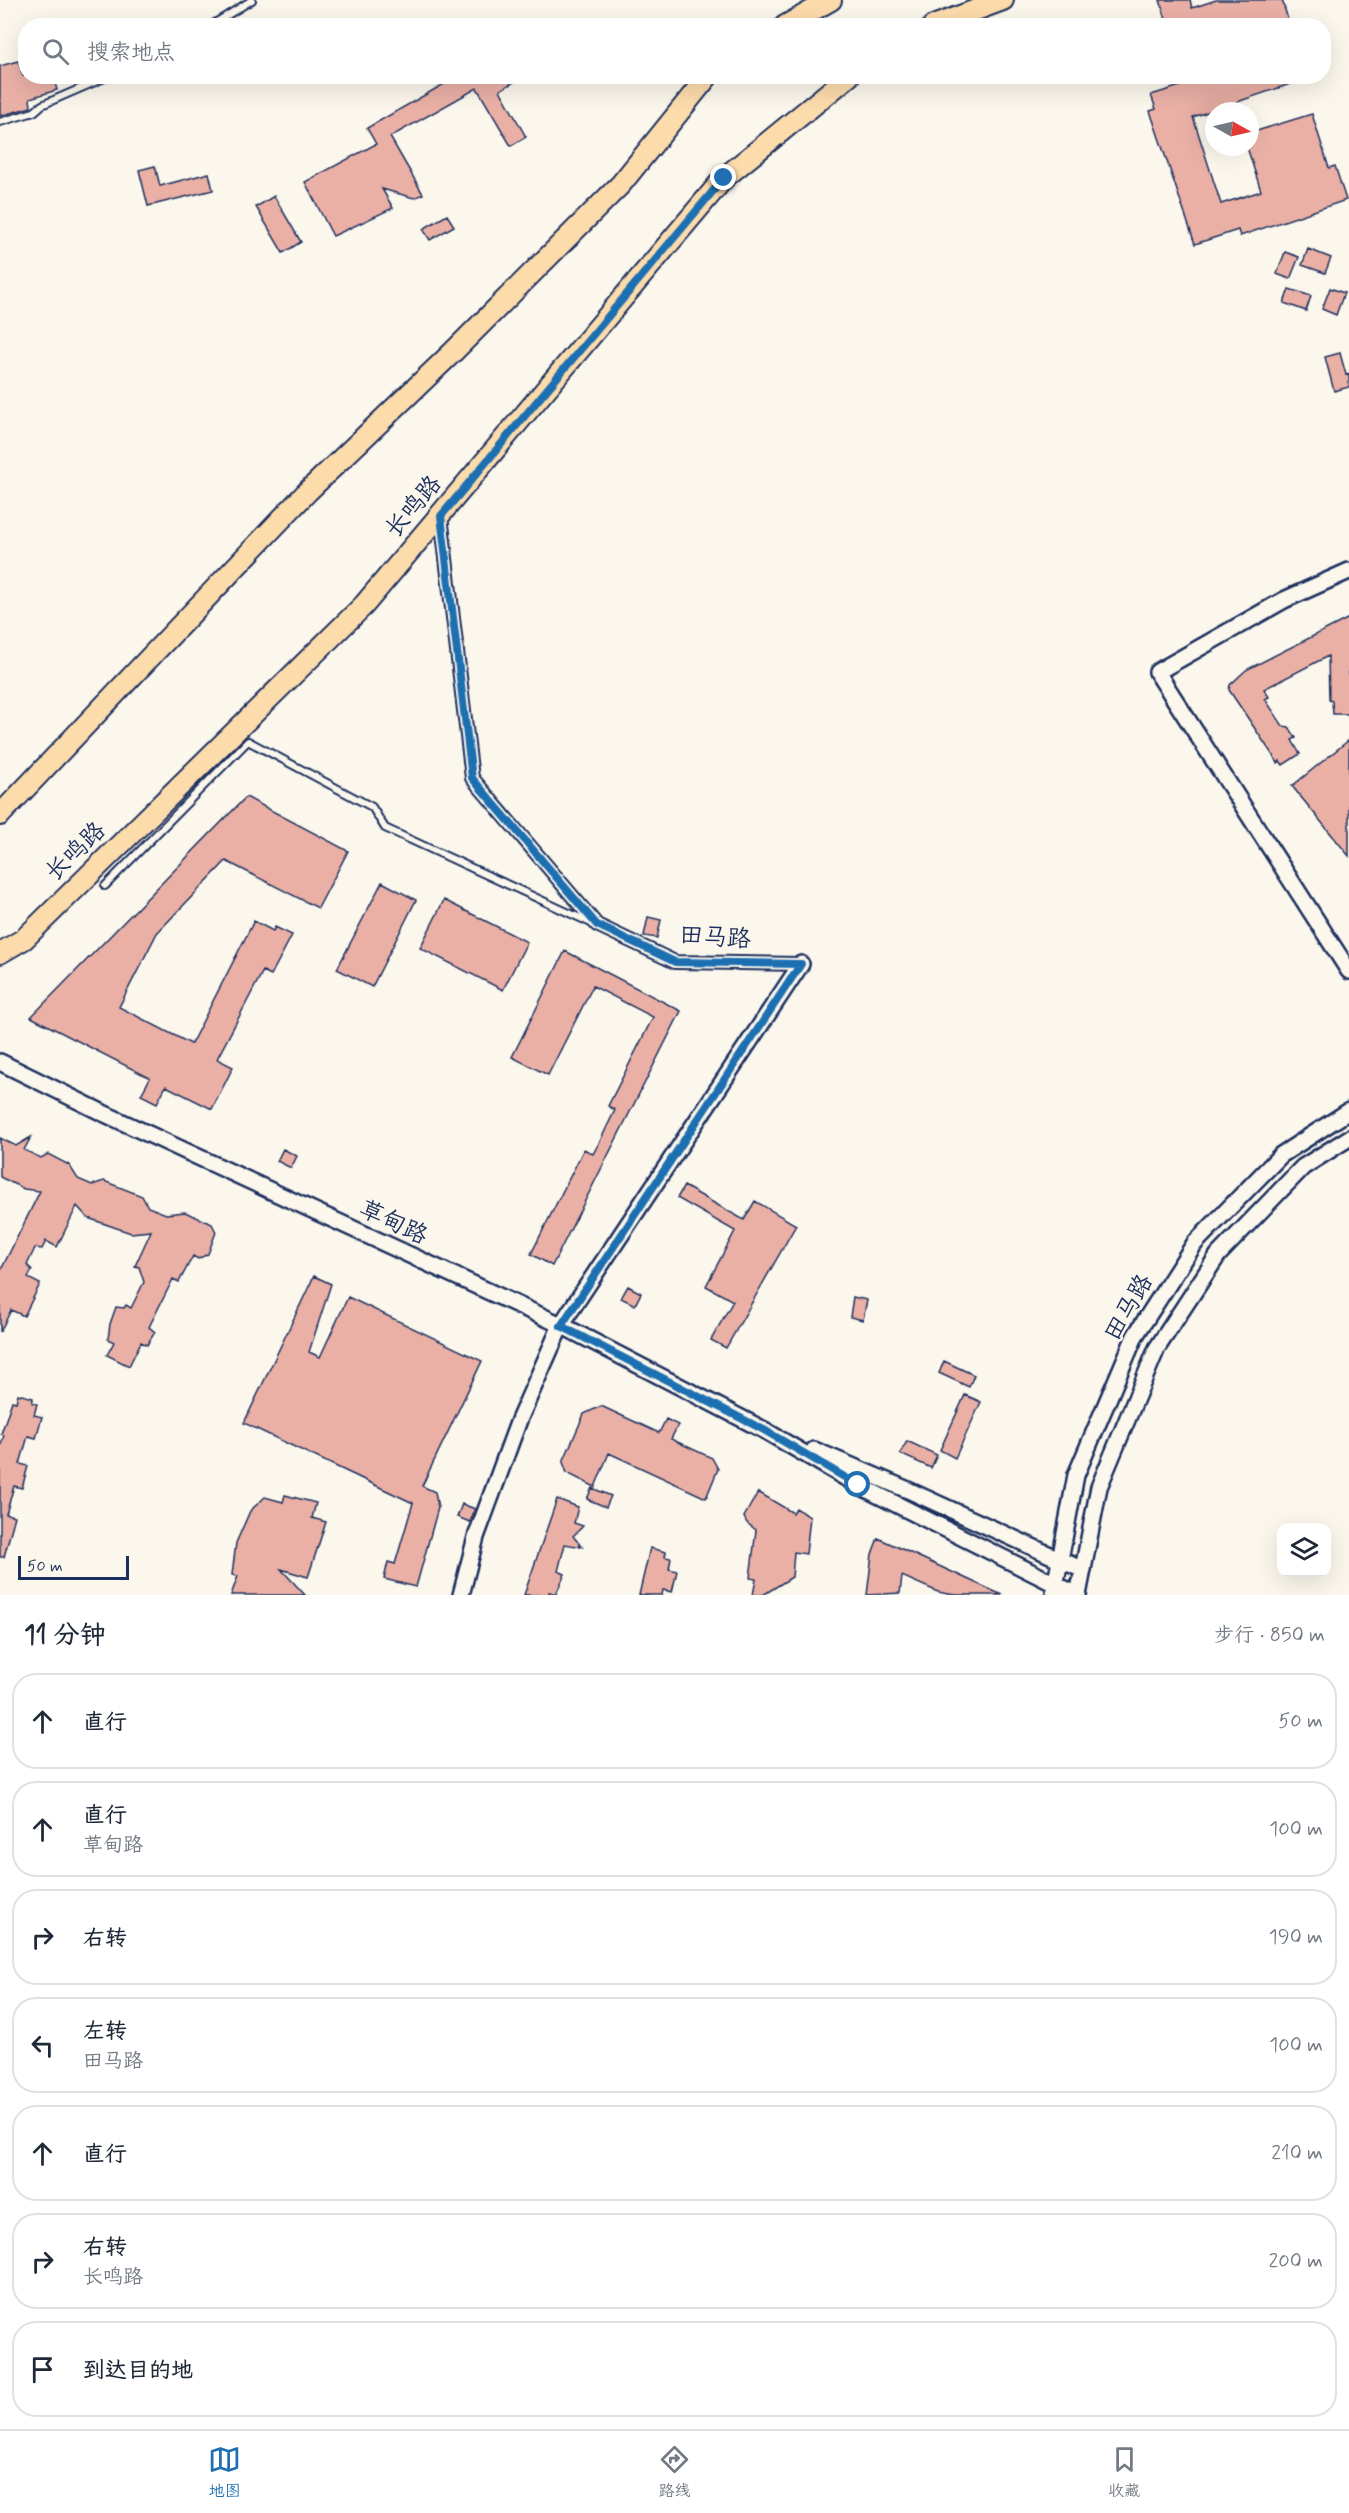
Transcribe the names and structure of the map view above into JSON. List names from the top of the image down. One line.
{"streets":{"main road":["长鸣路"],"street":["田马路","草甸路"]},"scale_bar":"50 m","north":"right","page":{"search":"搜索地点","scale":"50 m","heading":["11 分钟","步行 · 850 m"],"list":[["直行","50 m"],["直行","草甸路","100 m"],["右转","190 m"],["左转","田马路","100 m"],["直行","210 m"],["右转","长鸣路","200 m"],"到达目的地"],"nav":["地图","路线","收藏"]}}
